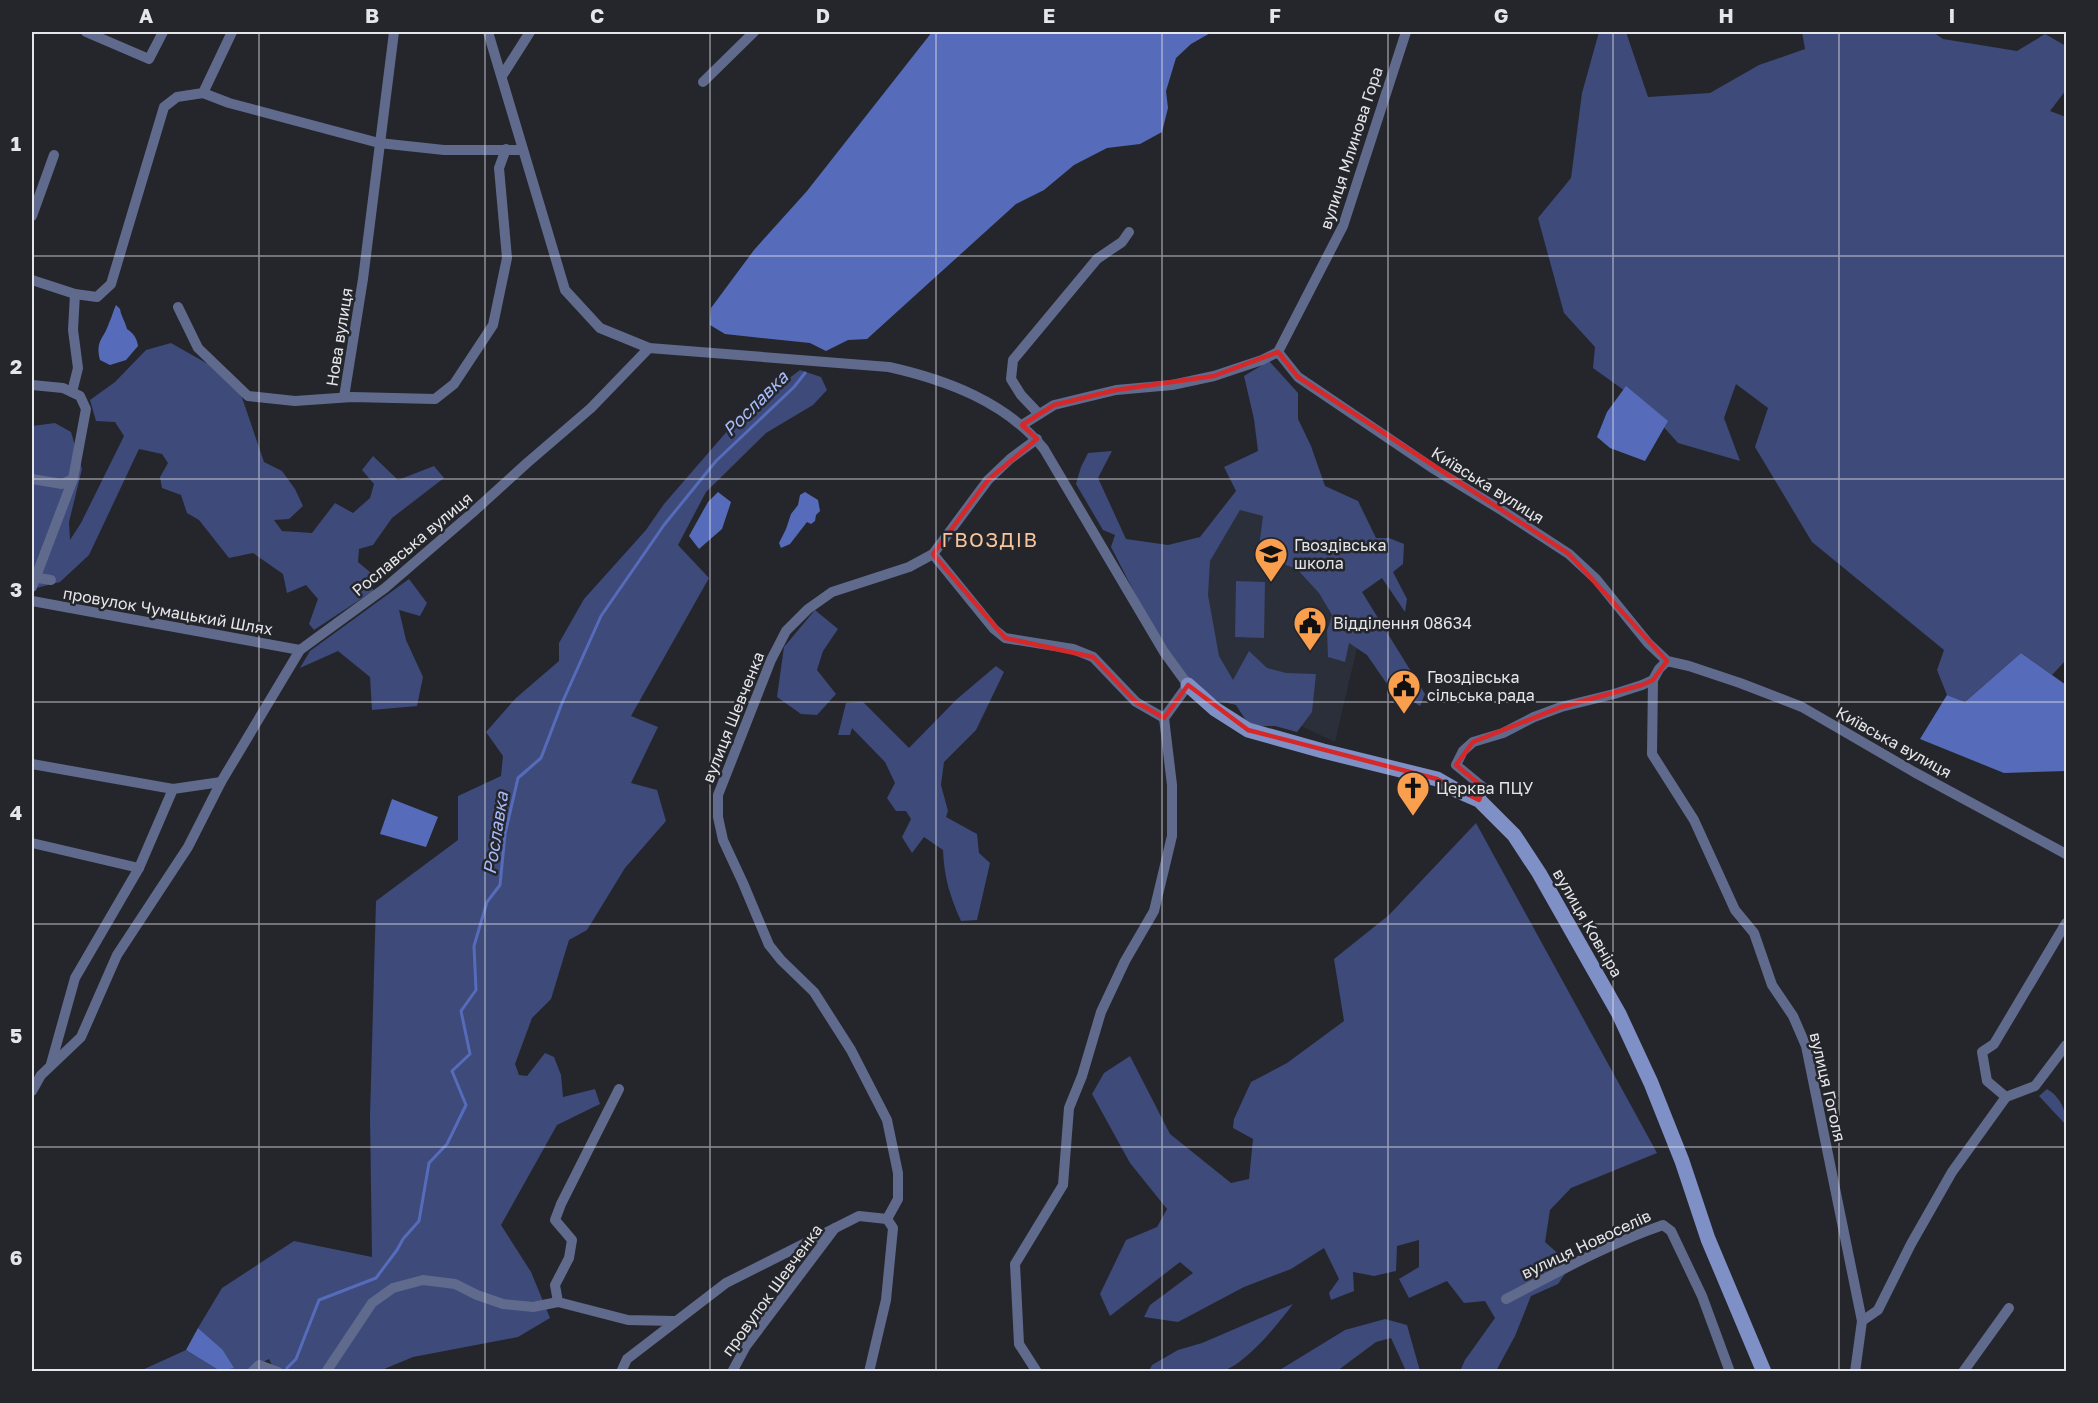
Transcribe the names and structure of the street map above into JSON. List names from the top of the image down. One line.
{"streets":{"street":["вулиця Млинова Гора","Нова вулиця","Київська вулиця","Рославська вулиця","провулок Чумацький Шлях","вулиця Шевченка","вулиця Ковніра","вулиця Гоголя","вулиця Новоселів","провулок Шевченка"]},"crossings":[["вулиця Млинова Гора","Київська вулиця"],["Рославська вулиця","провулок Чумацький Шлях"],["вулиця Шевченка","провулок Шевченка"]],"districts":["ГВОЗДІВ"],"water":["Рославка"],"places":{"school or university":["Гвоздівська школа"],"public building":["Відділення 08634","Гвоздівська сільська рада"],"church":["Церква ПЦУ"]},"grid":{"columns":["A","B","C","D","E","F","G","H","I"],"rows":["1","2","3","4","5","6"]}}
